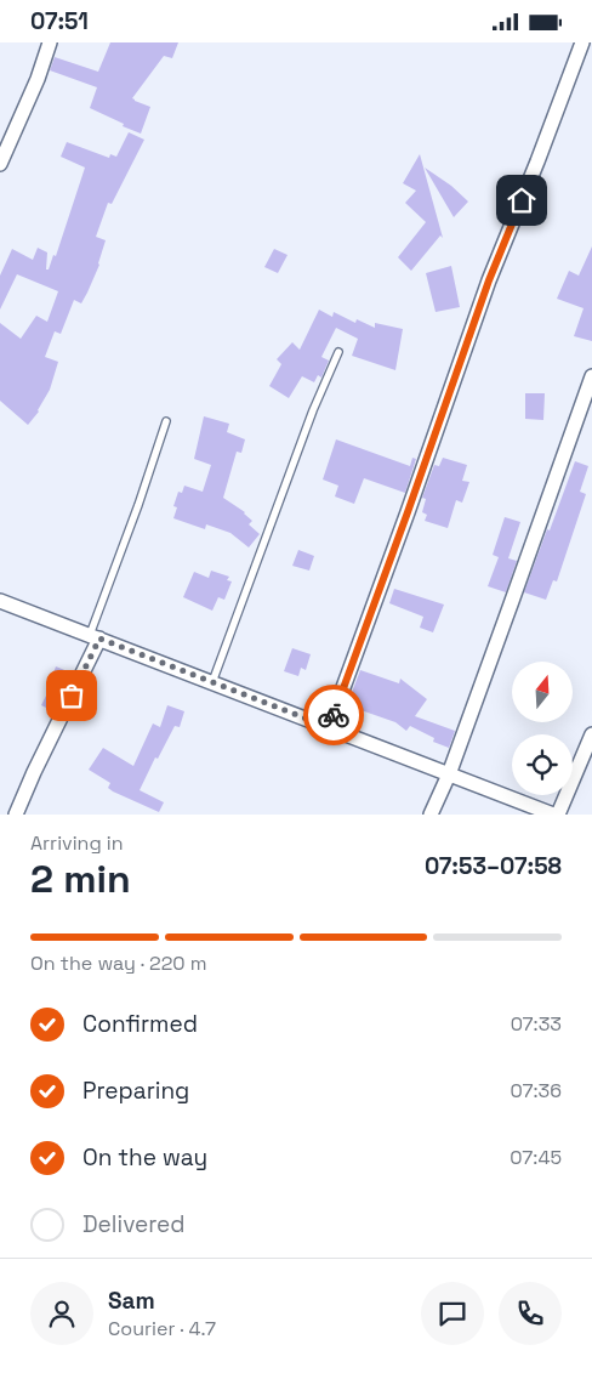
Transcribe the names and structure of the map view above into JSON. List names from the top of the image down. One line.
{"north":"top","page":{"status":"07:51","heading":["2 min","Arriving in","07:53–07:58"],"panel":["Sam","Courier · 4.7"],"bar":"On the way · 220 m","list":[["Confirmed","07:33"],["Preparing","07:36"],["On the way","07:45"],"Delivered"]}}
